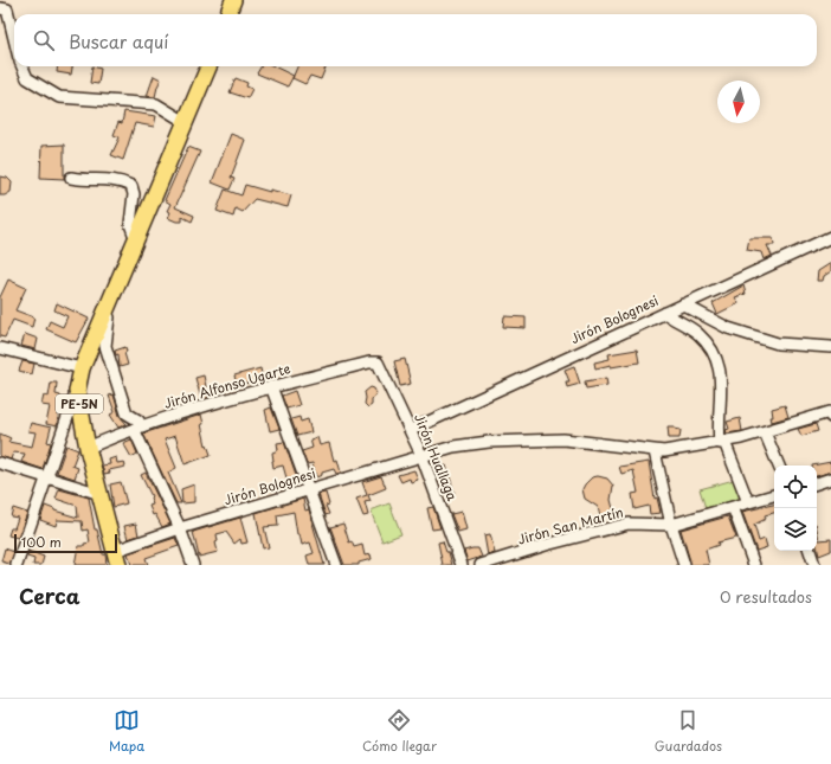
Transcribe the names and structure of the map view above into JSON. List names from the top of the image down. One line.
{"streets":{"highway":["PE-5N"],"street":["Jirón Bolognesi","Jirón Alfonso Ugarte","Jirón Huallaga","Jirón San Martín"]},"crossings":[["Jirón Bolognesi","PE-5N"],["Jirón Bolognesi","Jirón Huallaga"],["Jirón Alfonso Ugarte","PE-5N"],["Jirón Alfonso Ugarte","Jirón Huallaga"]],"scale_bar":"100 m","north":"bottom","page":{"search":"Buscar aquí","scale":"100 m","heading":["Cerca","0 resultados"],"nav":["Mapa","Cómo llegar","Guardados"]}}
